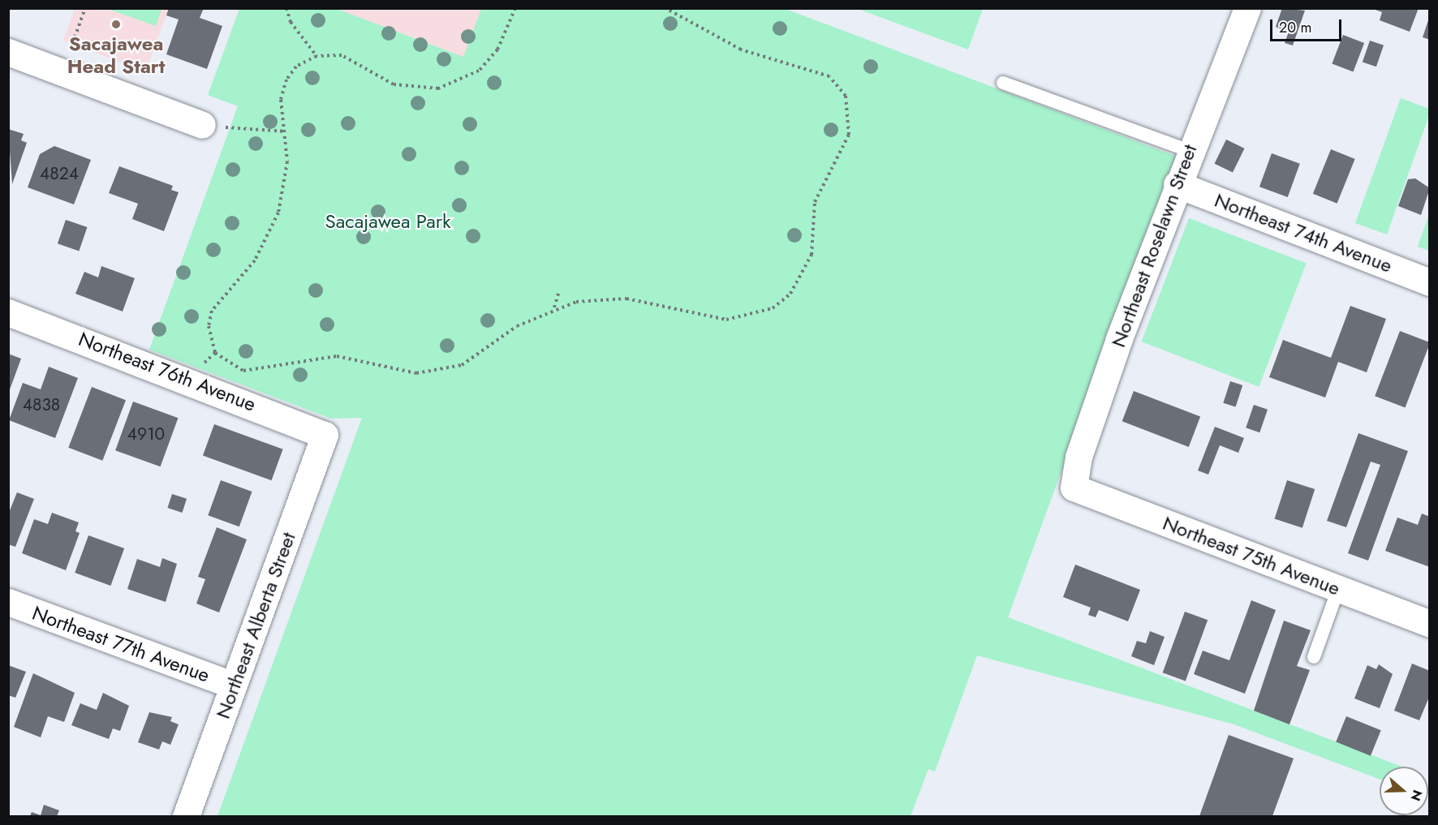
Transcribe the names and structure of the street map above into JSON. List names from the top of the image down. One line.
{"streets":{"street":["Northeast 74th Avenue","Northeast Roselawn Street","Northeast 76th Avenue","Northeast 75th Avenue","Northeast Alberta Street","Northeast 77th Avenue"]},"crossings":[["Northeast 74th Avenue","Northeast Roselawn Street"],["Northeast Roselawn Street","Northeast 75th Avenue"],["Northeast 76th Avenue","Northeast Alberta Street"],["Northeast Alberta Street","Northeast 77th Avenue"]],"parks":["Sacajawea Park"],"places":["Sacajawea Head Start"],"house_numbers":["4824","4838","4910"],"scale_bar":"20 m","north":"right"}
